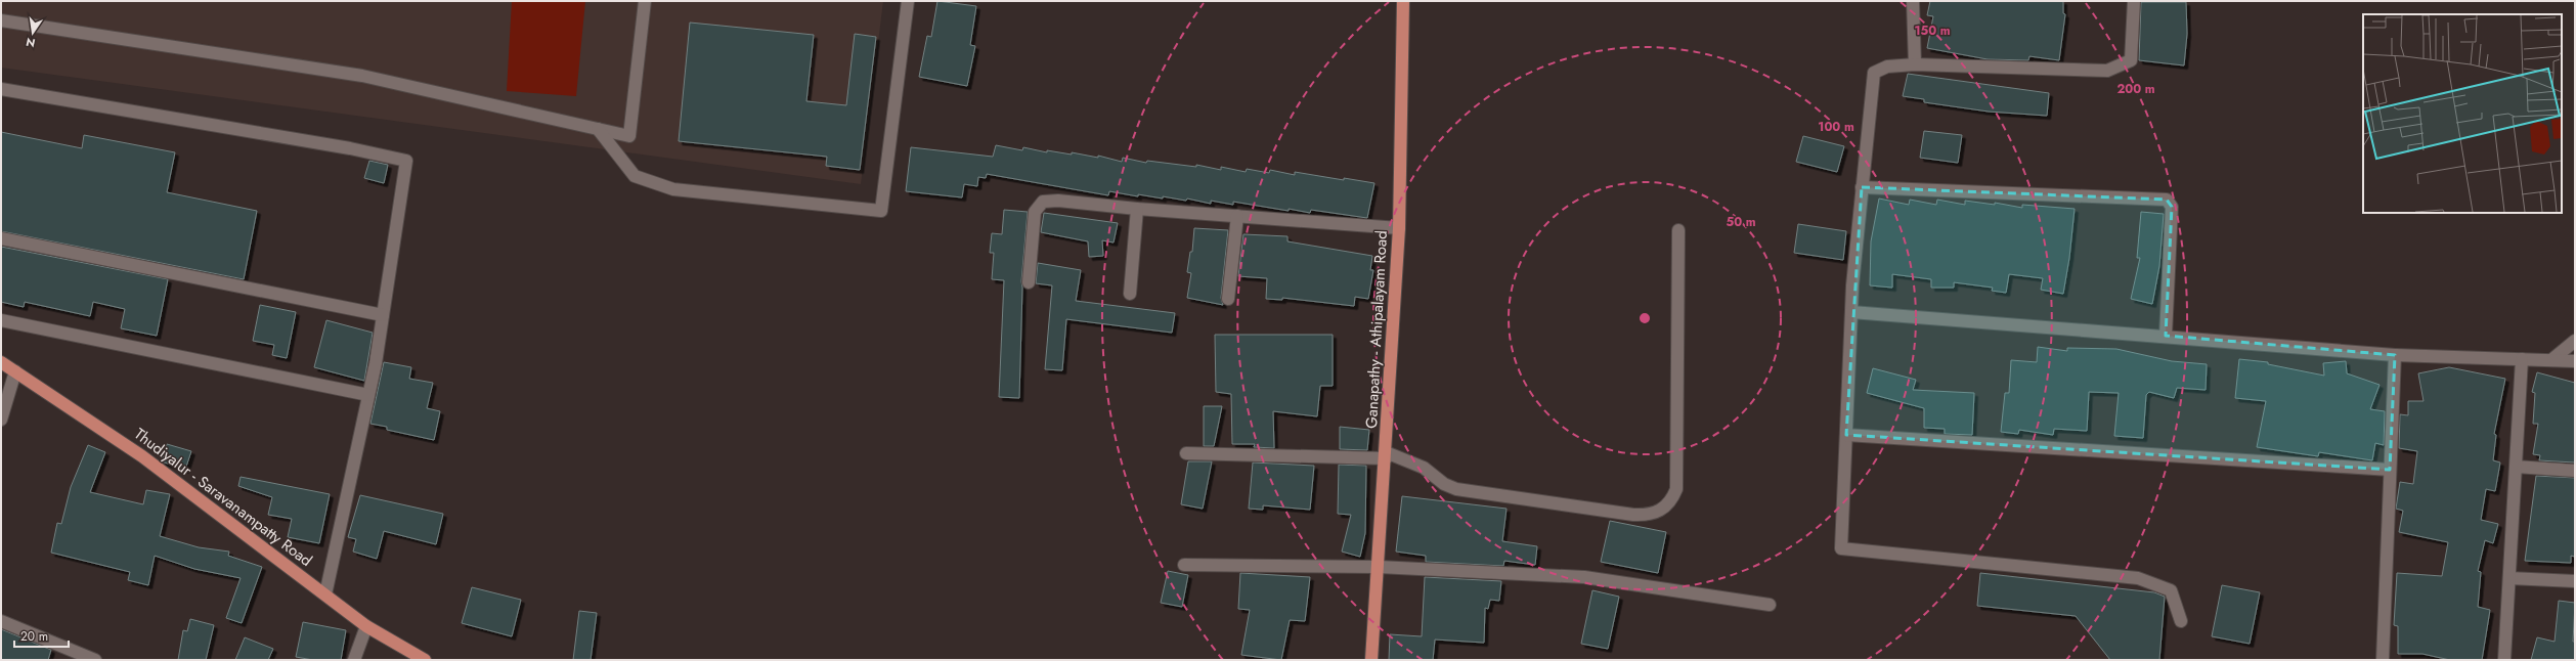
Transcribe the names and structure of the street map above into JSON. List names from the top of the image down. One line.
{"streets":{"main road":["Ganapathy - Athipalayam Road","Thudiyalur - Saravanampatty Road"]},"scale_bar":"20 m","north":"bottom","rings":["150 m","200 m","100 m","50 m"]}
